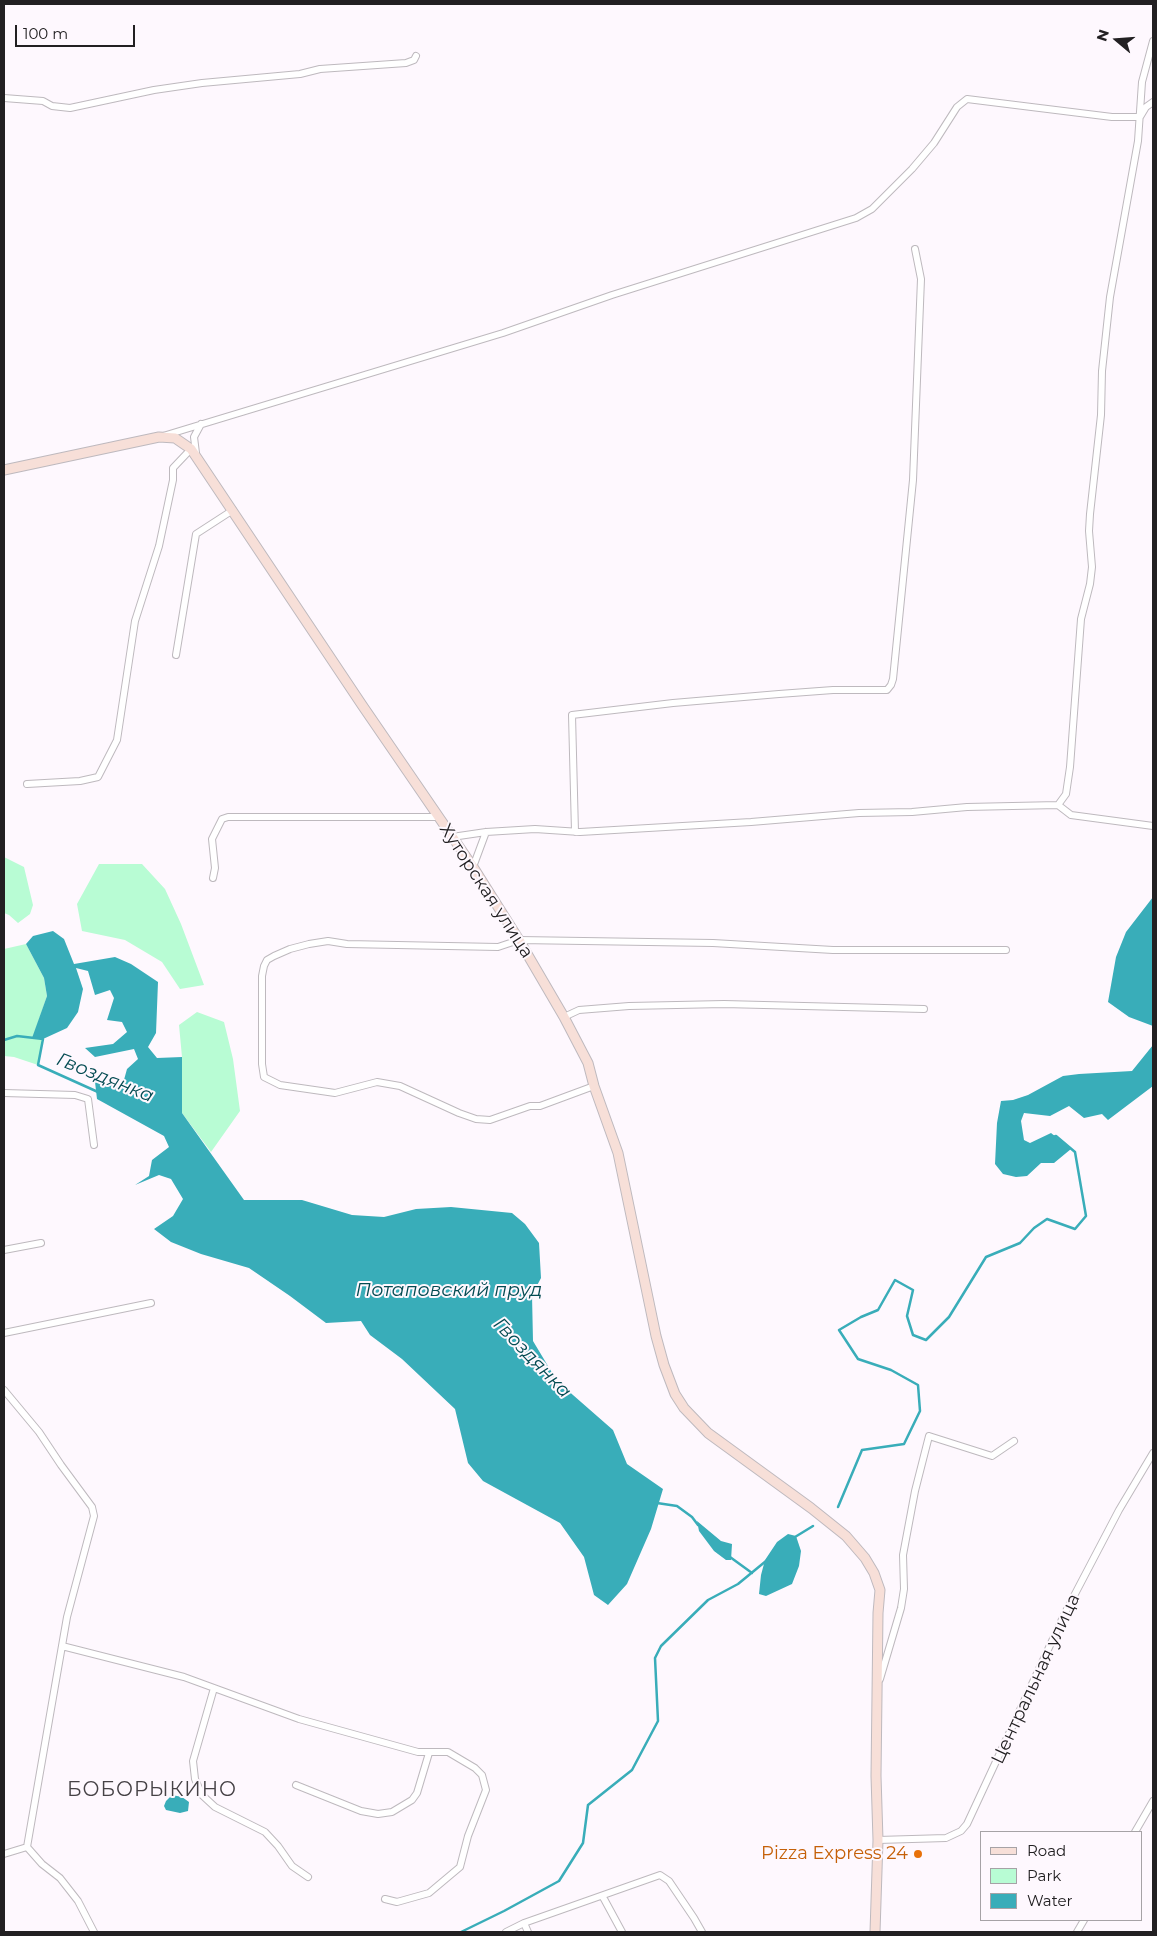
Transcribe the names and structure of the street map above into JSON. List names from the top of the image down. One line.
{"streets":{"main road":["Хуторская улица"],"street":["Центральная улица"]},"crossings":[["Хуторская улица","Центральная улица"]],"districts":["БОБОРЫКИНО"],"water":["Гвоздянка","Потаповский пруд"],"places":["Pizza Express 24"],"legend":["Road","Park","Water"],"scale_bar":"100 m","north":"left"}
